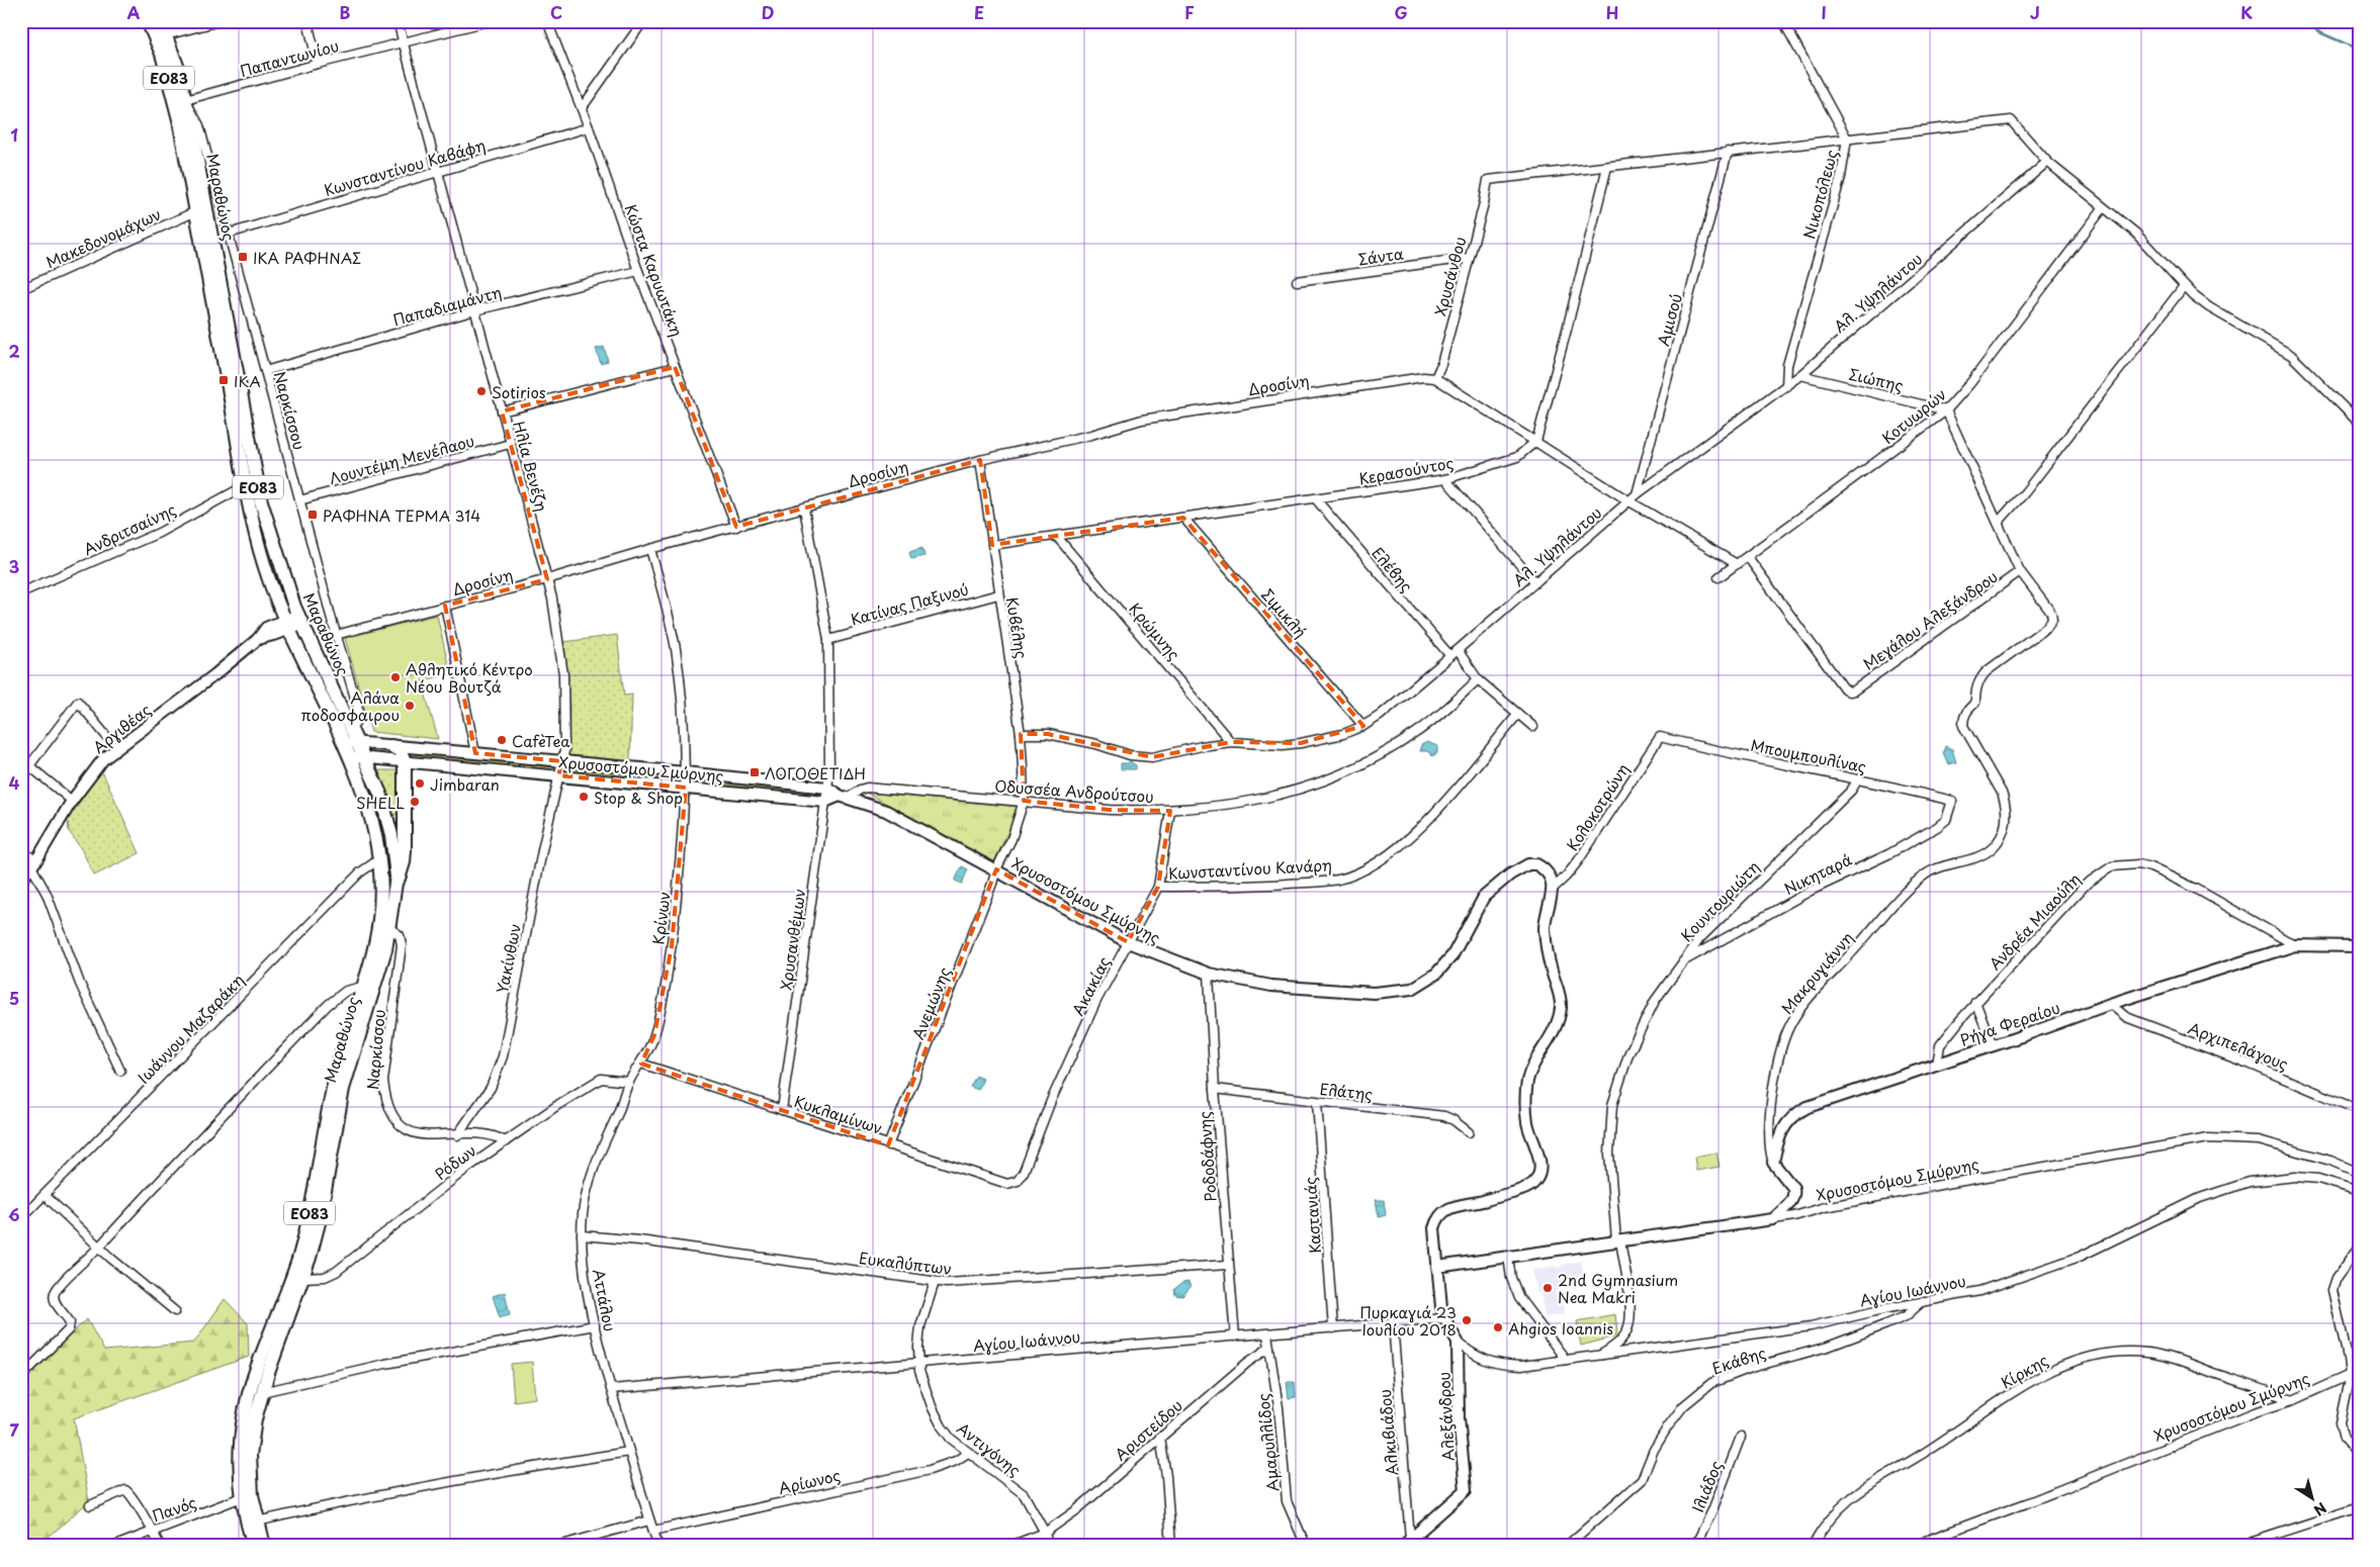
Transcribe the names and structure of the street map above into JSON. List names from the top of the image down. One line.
{"streets":{"main road":["ΕΟ83","Μαραθώνος"],"street":["Παπαντωνίου","Κωνσταντίνου Καβάφη","Νικοπόλεως","Μακεδονομάχων","Σάντα","Κώστα Καρυωτάκη","Χρυσάνθου","Αλ. Υψηλάντου","Παπαδιαμάντη","Αμισού","Σιώπης","Δροσίνη","Ναρκίσσου","Κοτυωρών","Λουντέμη Μενέλαου","Ηλία Βενέζη","Κερασούντος","Ανδριτσαίνης","Ελέβης","Κατίνας Παξινού","Σιμικλή","Μεγάλου Αλεξάνδρου","Κυβέλης","Κρώμνης","Αργιθέας","Μπουμπουλίνας","Χρυσοστόμου Σμύρνης","Οδυσσέα Ανδρούτσου","Κολοκοτρώνη","Κωνσταντίνου Κανάρη","Νικηταρά","Κουντουριώτη","Κρίνων","Ανδρέα Μιαούλη","Χρυσανθέμων","Υακίνθων","Μακρυγιάννη","Ακακίας","Ανεμώνης","Ρήγα Φεραίου","Ιωάννου Μαζαράκη","Αρχιπελάγους","Ελάτης","Κυκλαμίνων","Ροδοδάφνης","Ρόδων","Καστανιάς","Ευκαλύπτων","Αγίου Ιωάννου","Αττάλου","Εκάβης","Κίρκης","Αλεξάνδρου","Αριστείδου","Αλκιβιάδου","Αμαρυλλίδος","Αντιγόνης","Αρίωνος","Ιλιάδος","Πανός"]},"crossings":[["Παπαντωνίου","Μαραθώνος"],["Παπαντωνίου","Ναρκίσσου"],["Παπαντωνίου","Ηλία Βενέζη"],["Κωνσταντίνου Καβάφη","Κώστα Καρυωτάκη"],["Κωνσταντίνου Καβάφη","Ναρκίσσου"],["Κωνσταντίνου Καβάφη","Ηλία Βενέζη"],["Νικοπόλεως","Αλ. Υψηλάντου"],["Μαραθώνος","Μακεδονομάχων"],["Μαραθώνος","Ναρκίσσου"],["Μαραθώνος","Ανδριτσαίνης"],["Μαραθώνος","Αργιθέας"],["Μαραθώνος","Χρυσοστόμου Σμύρνης"],["Μαραθώνος","Ιωάννου Μαζαράκη"],["Μαραθώνος","Ρόδων"],["Μαραθώνος","Πανός"],["Σάντα","Χρυσάνθου"],["Κώστα Καρυωτάκη","Παπαδιαμάντη"],["Κώστα Καρυωτάκη","Δροσίνη"],["Χρυσάνθου","Δροσίνη"],["Αλ. Υψηλάντου","Αμισού"],["Αλ. Υψηλάντου","Σιώπης"],["Αλ. Υψηλάντου","Ελέβης"],["Αλ. Υψηλάντου","Σιμικλή"],["Αλ. Υψηλάντου","Κυβέλης"],["Αλ. Υψηλάντου","Κρώμνης"],["Παπαδιαμάντη","Ναρκίσσου"],["Παπαδιαμάντη","Ηλία Βενέζη"],["Σιώπης","Κοτυωρών"],["Σιώπης","Μεγάλου Αλεξάνδρου"],["Δροσίνη","Ναρκίσσου"],["Δροσίνη","Ηλία Βενέζη"],["Δροσίνη","Κυβέλης"],["Δροσίνη","Κρίνων"],["Δροσίνη","Χρυσανθέμων"],["Ναρκίσσου","Λουντέμη Μενέλαου"],["Ναρκίσσου","Υακίνθων"],["Ναρκίσσου","Ρόδων"],["Κοτυωρών","Μεγάλου Αλεξάνδρου"],["Λουντέμη Μενέλαου","Ηλία Βενέζη"],["Ηλία Βενέζη","Χρυσοστόμου Σμύρνης"],["Ηλία Βενέζη","Υακίνθων"],["Κερασούντος","Ελέβης"],["Κερασούντος","Σιμικλή"],["Κερασούντος","Κυβέλης"],["Κερασούντος","Κρώμνης"],["Κατίνας Παξινού","Κυβέλης"],["Κατίνας Παξινού","Χρυσανθέμων"],["Μεγάλου Αλεξάνδρου","Μακρυγιάννη"],["Κυβέλης","Οδυσσέα Ανδρούτσου"],["Κυβέλης","Ανεμώνης"],["Μπουμπουλίνας","Κολοκοτρώνη"],["Μπουμπουλίνας","Νικηταρά"],["Μπουμπουλίνας","Κουντουριώτη"],["Χρυσοστόμου Σμύρνης","Οδυσσέα Ανδρούτσου"],["Χρυσοστόμου Σμύρνης","Κολοκοτρώνη"],["Χρυσοστόμου Σμύρνης","Κουντουριώτη"],["Χρυσοστόμου Σμύρνης","Κρίνων"],["Χρυσοστόμου Σμύρνης","Χρυσανθέμων"],["Χρυσοστόμου Σμύρνης","Υακίνθων"],["Χρυσοστόμου Σμύρνης","Ακακίας"],["Χρυσοστόμου Σμύρνης","Ανεμώνης"],["Χρυσοστόμου Σμύρνης","Ροδοδάφνης"],["Χρυσοστόμου Σμύρνης","Κίρκης"],["Οδυσσέα Ανδρούτσου","Ακακίας"],["Οδυσσέα Ανδρούτσου","Ανεμώνης"],["Κωνσταντίνου Κανάρη","Ακακίας"],["Νικηταρά","Κουντουριώτη"],["Κουντουριώτη","Αγίου Ιωάννου"],["Κρίνων","Κυκλαμίνων"],["Κρίνων","Αττάλου"],["Ανδρέα Μιαούλη","Ρήγα Φεραίου"],["Χρυσανθέμων","Κυκλαμίνων"],["Μακρυγιάννη","Ρήγα Φεραίου"],["Ακακίας","Κυκλαμίνων"],["Ανεμώνης","Κυκλαμίνων"],["Ρήγα Φεραίου","Αρχιπελάγους"],["Ελάτης","Ροδοδάφνης"],["Ελάτης","Καστανιάς"],["Κυκλαμίνων","Αττάλου"],["Ροδοδάφνης","Ευκαλύπτων"],["Ροδοδάφνης","Αγίου Ιωάννου"],["Ρόδων","Αττάλου"],["Καστανιάς","Αγίου Ιωάννου"],["Ευκαλύπτων","Αττάλου"],["Ευκαλύπτων","Αντιγόνης"],["Αγίου Ιωάννου","Αττάλου"],["Αγίου Ιωάννου","Εκάβης"],["Αγίου Ιωάννου","Αλεξάνδρου"],["Αγίου Ιωάννου","Αλκιβιάδου"],["Αγίου Ιωάννου","Αμαρυλλίδος"],["Αγίου Ιωάννου","Αντιγόνης"],["Αττάλου","Αρίωνος"],["Αλεξάνδρου","Αλκιβιάδου"],["Αριστείδου","Αμαρυλλίδος"],["Αριστείδου","Αντιγόνης"],["Αντιγόνης","Αρίωνος"]],"places":{"transit":["ΙΚΑ ΡΑΦΗΝΑΣ","ΙΚΑ","ΡΑΦΗΝΑ ΤΕΡΜΑ 314","ΛΟΓΟΘΕΤΙΔΗ"],"other":["Sotirios","Αθλητικό Κέντρο Νέου Βουτζά","Αλάνα ποδοσφαιρου","CafèTea","Jimbaran","Stop & Shop","SHELL","2nd Gymnasium Nea Makri","Πυρκαγιά 23 Ιουλίου 2018","Ahgios Ioannis"]},"north":"bottom right","grid":{"columns":["A","B","C","D","E","F","G","H","I","J","K"],"rows":["1","2","3","4","5","6","7"]}}
